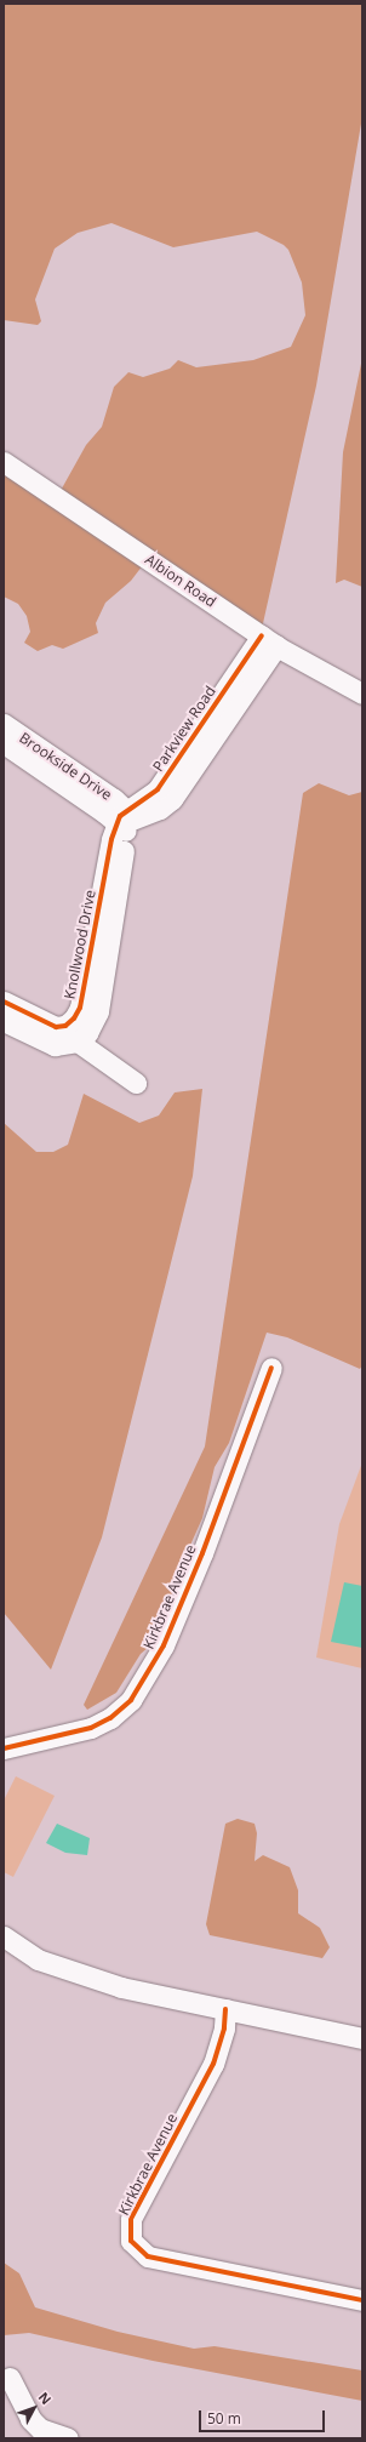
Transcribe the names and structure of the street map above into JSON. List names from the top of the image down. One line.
{"streets":{"street":["Albion Road","Parkview Road","Brookside Drive","Knollwood Drive","Kirkbrae Avenue"]},"crossings":[["Albion Road","Parkview Road"],["Parkview Road","Brookside Drive"],["Parkview Road","Knollwood Drive"],["Brookside Drive","Knollwood Drive"]],"scale_bar":"50 m","north":"top right"}
